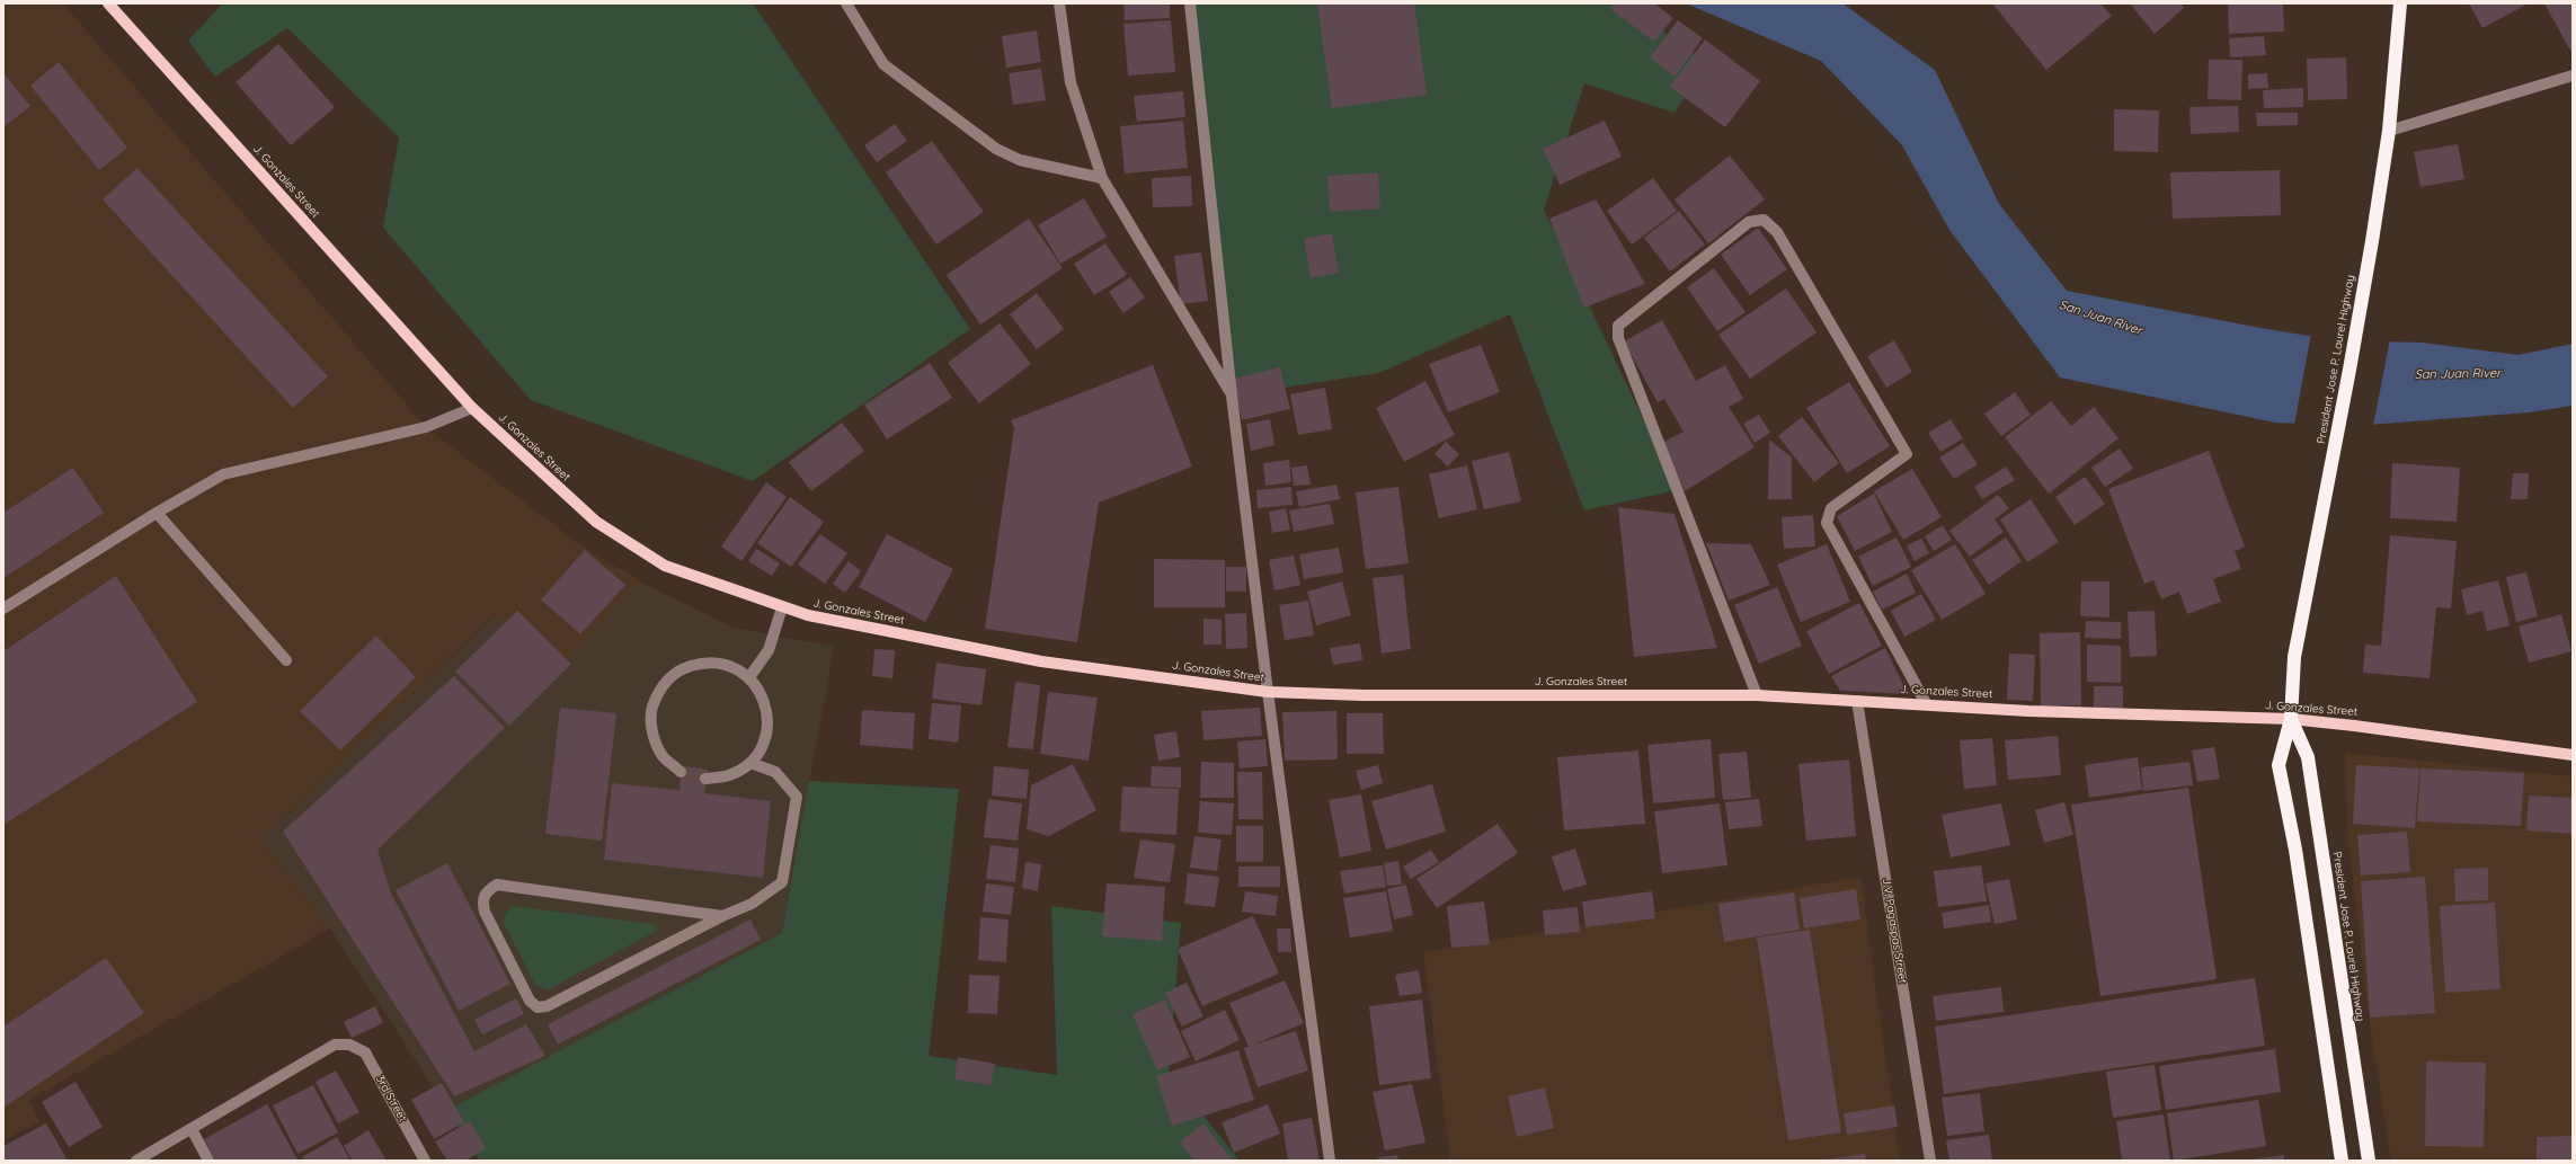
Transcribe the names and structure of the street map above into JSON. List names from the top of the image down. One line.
{"streets":{"highway":["President Jose P. Laurel Highway"],"main road":["J. Gonzales Street"],"street":["J.V. Pagaspas Street","3rd Street"]},"crossings":[["J. Gonzales Street","President Jose P. Laurel Highway"],["J. Gonzales Street","J.V. Pagaspas Street"]],"water":["San Juan River"]}
